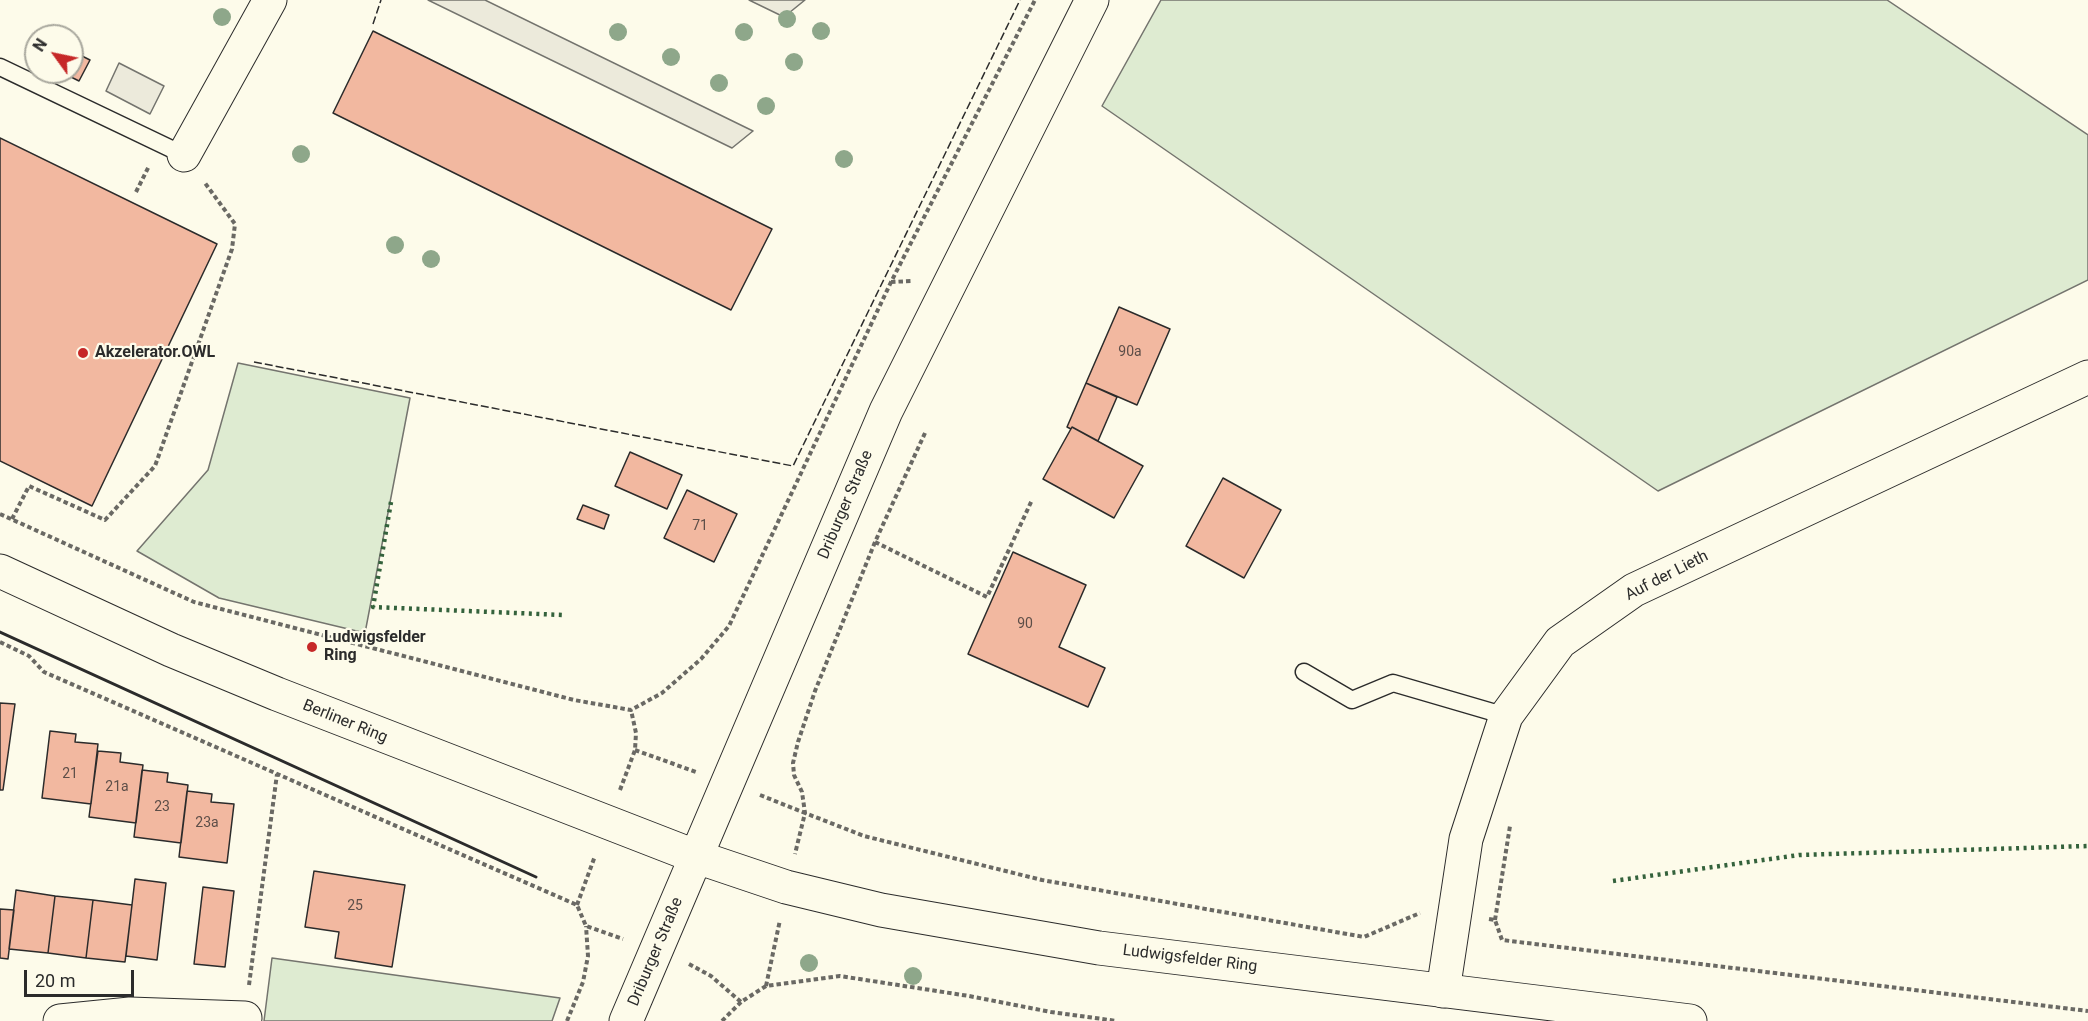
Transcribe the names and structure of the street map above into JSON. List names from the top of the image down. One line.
{"streets":{"main road":["Driburger Straße","Auf der Lieth","Berliner Ring","Ludwigsfelder Ring"]},"crossings":[["Driburger Straße","Berliner Ring"],["Driburger Straße","Ludwigsfelder Ring"],["Auf der Lieth","Ludwigsfelder Ring"],["Berliner Ring","Ludwigsfelder Ring"]],"places":["Akzelerator.OWL","Ludwigsfelder Ring"],"house_numbers":["90a","71","90","21","21a","23","23a","25"],"scale_bar":"20 m","north":"top left"}
